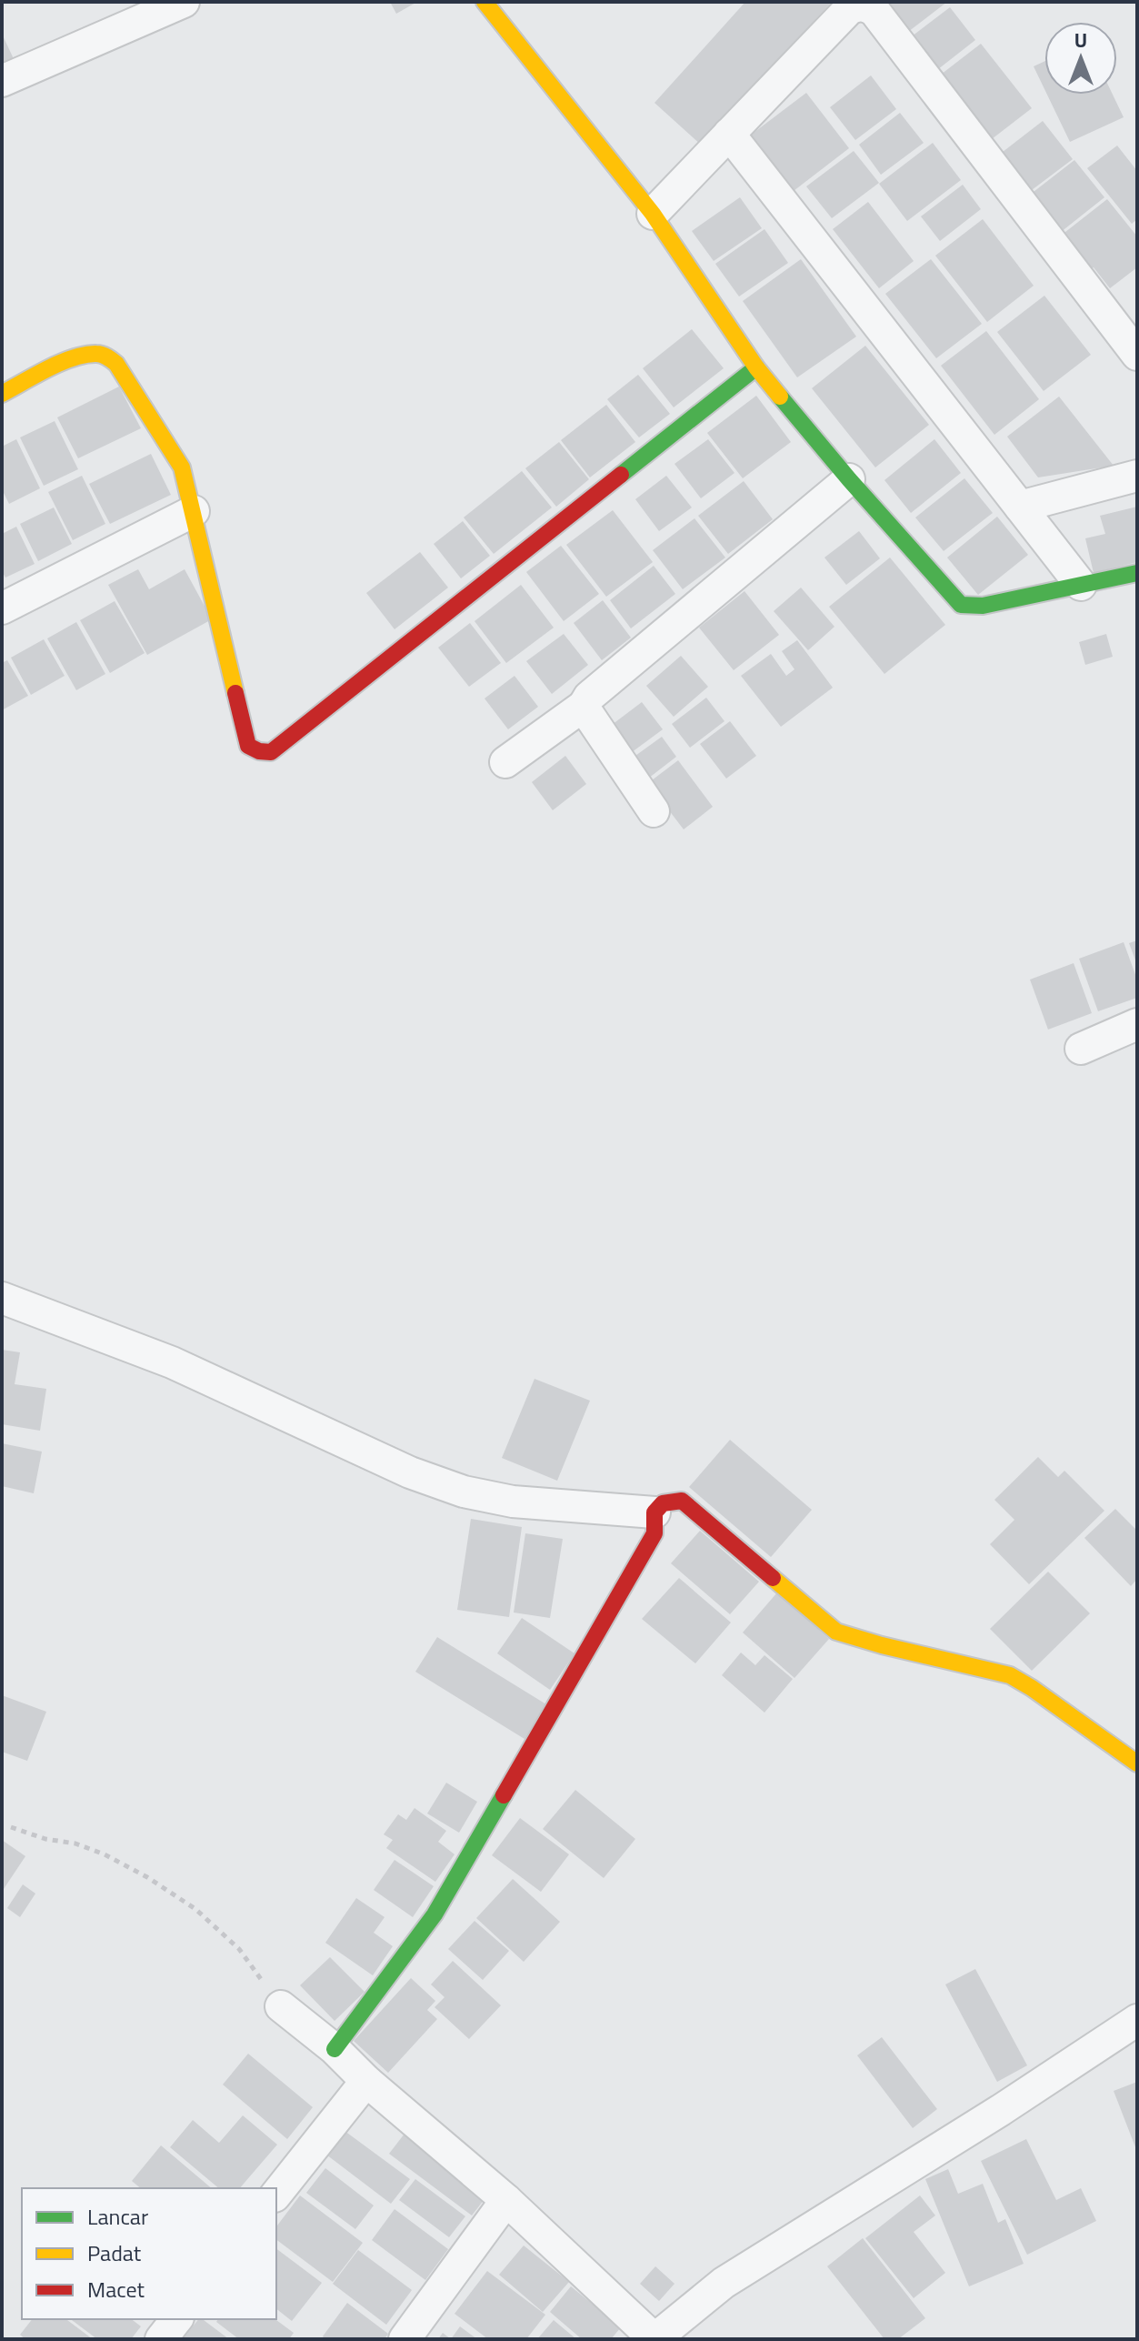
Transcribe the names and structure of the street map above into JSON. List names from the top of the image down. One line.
{"legend":["Lancar","Padat","Macet"],"north":"top"}
